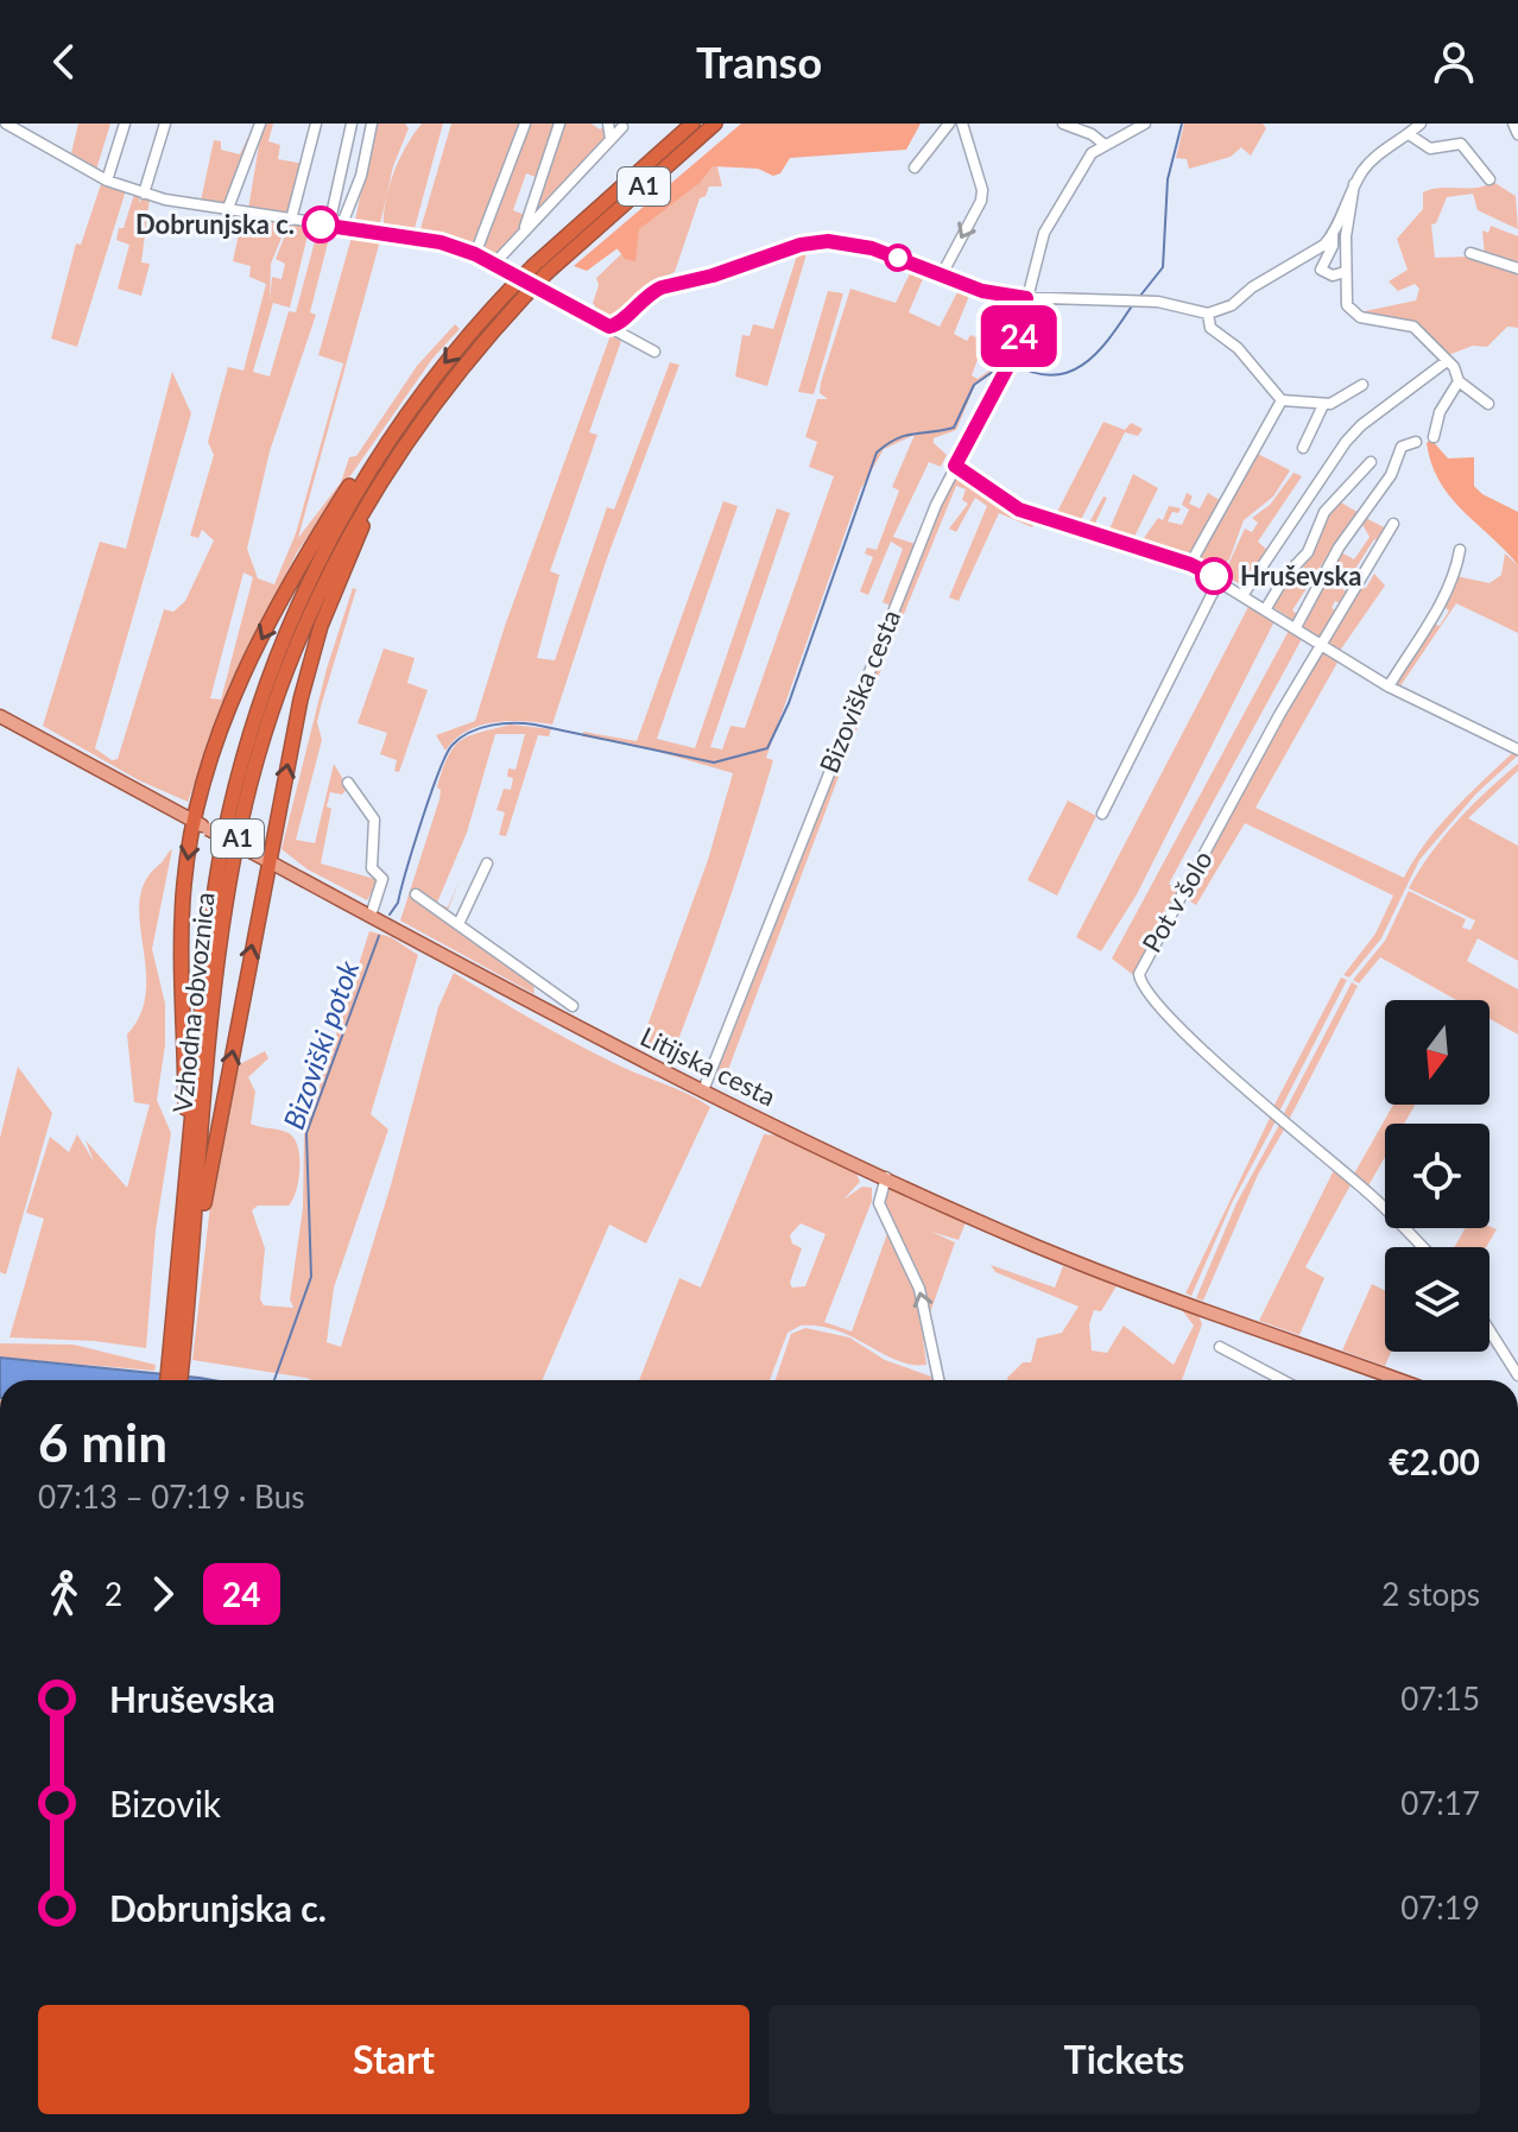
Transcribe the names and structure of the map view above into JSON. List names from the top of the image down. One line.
{"streets":{"highway":["A1","Vzhodna obvoznica"],"main road":["Litijska cesta"],"street":["Bizoviška cesta","Pot v šolo"]},"crossings":[["A1","Vzhodna obvoznica"],["Bizoviška cesta","Litijska cesta"]],"water":["Bizoviški potok"],"places":["Dobrunjska c.","Hruševska"],"lines":["bus line 24"],"north":"bottom","page":{"header":"Transo","on_map":"24","heading":["6 min","07:13 – 07:19 · Bus","€2.00"],"legs":["2","24","2 stops"],"list":[{"name":"Hruševska","value":"07:15"},{"name":"Bizovik","value":"07:17"},{"name":"Dobrunjska c.","value":"07:19"}],"buttons":["Start","Tickets"]}}
